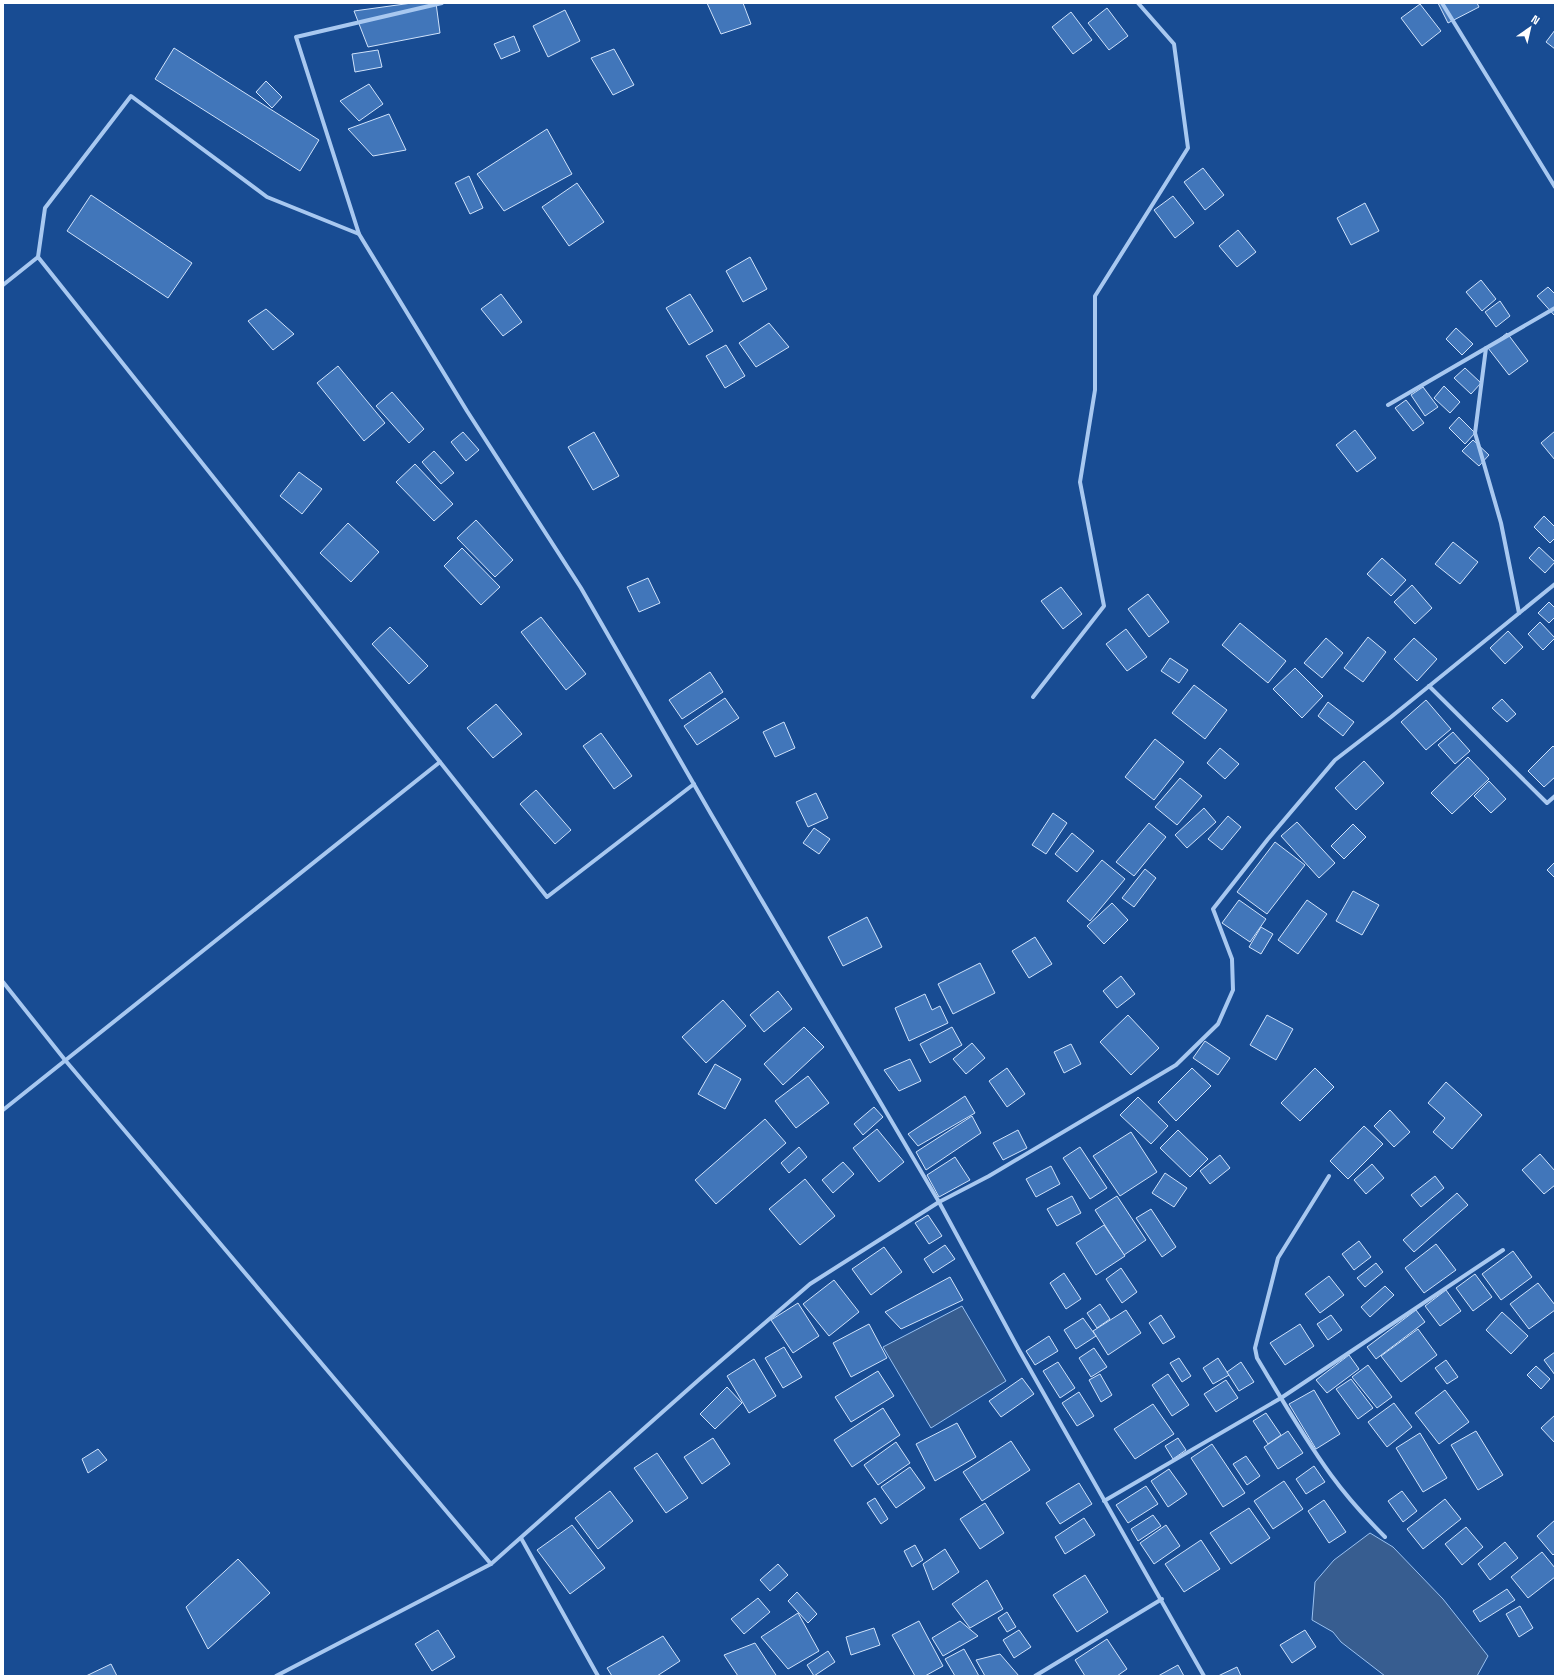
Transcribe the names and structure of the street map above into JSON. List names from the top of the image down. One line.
{"north":"top right"}
